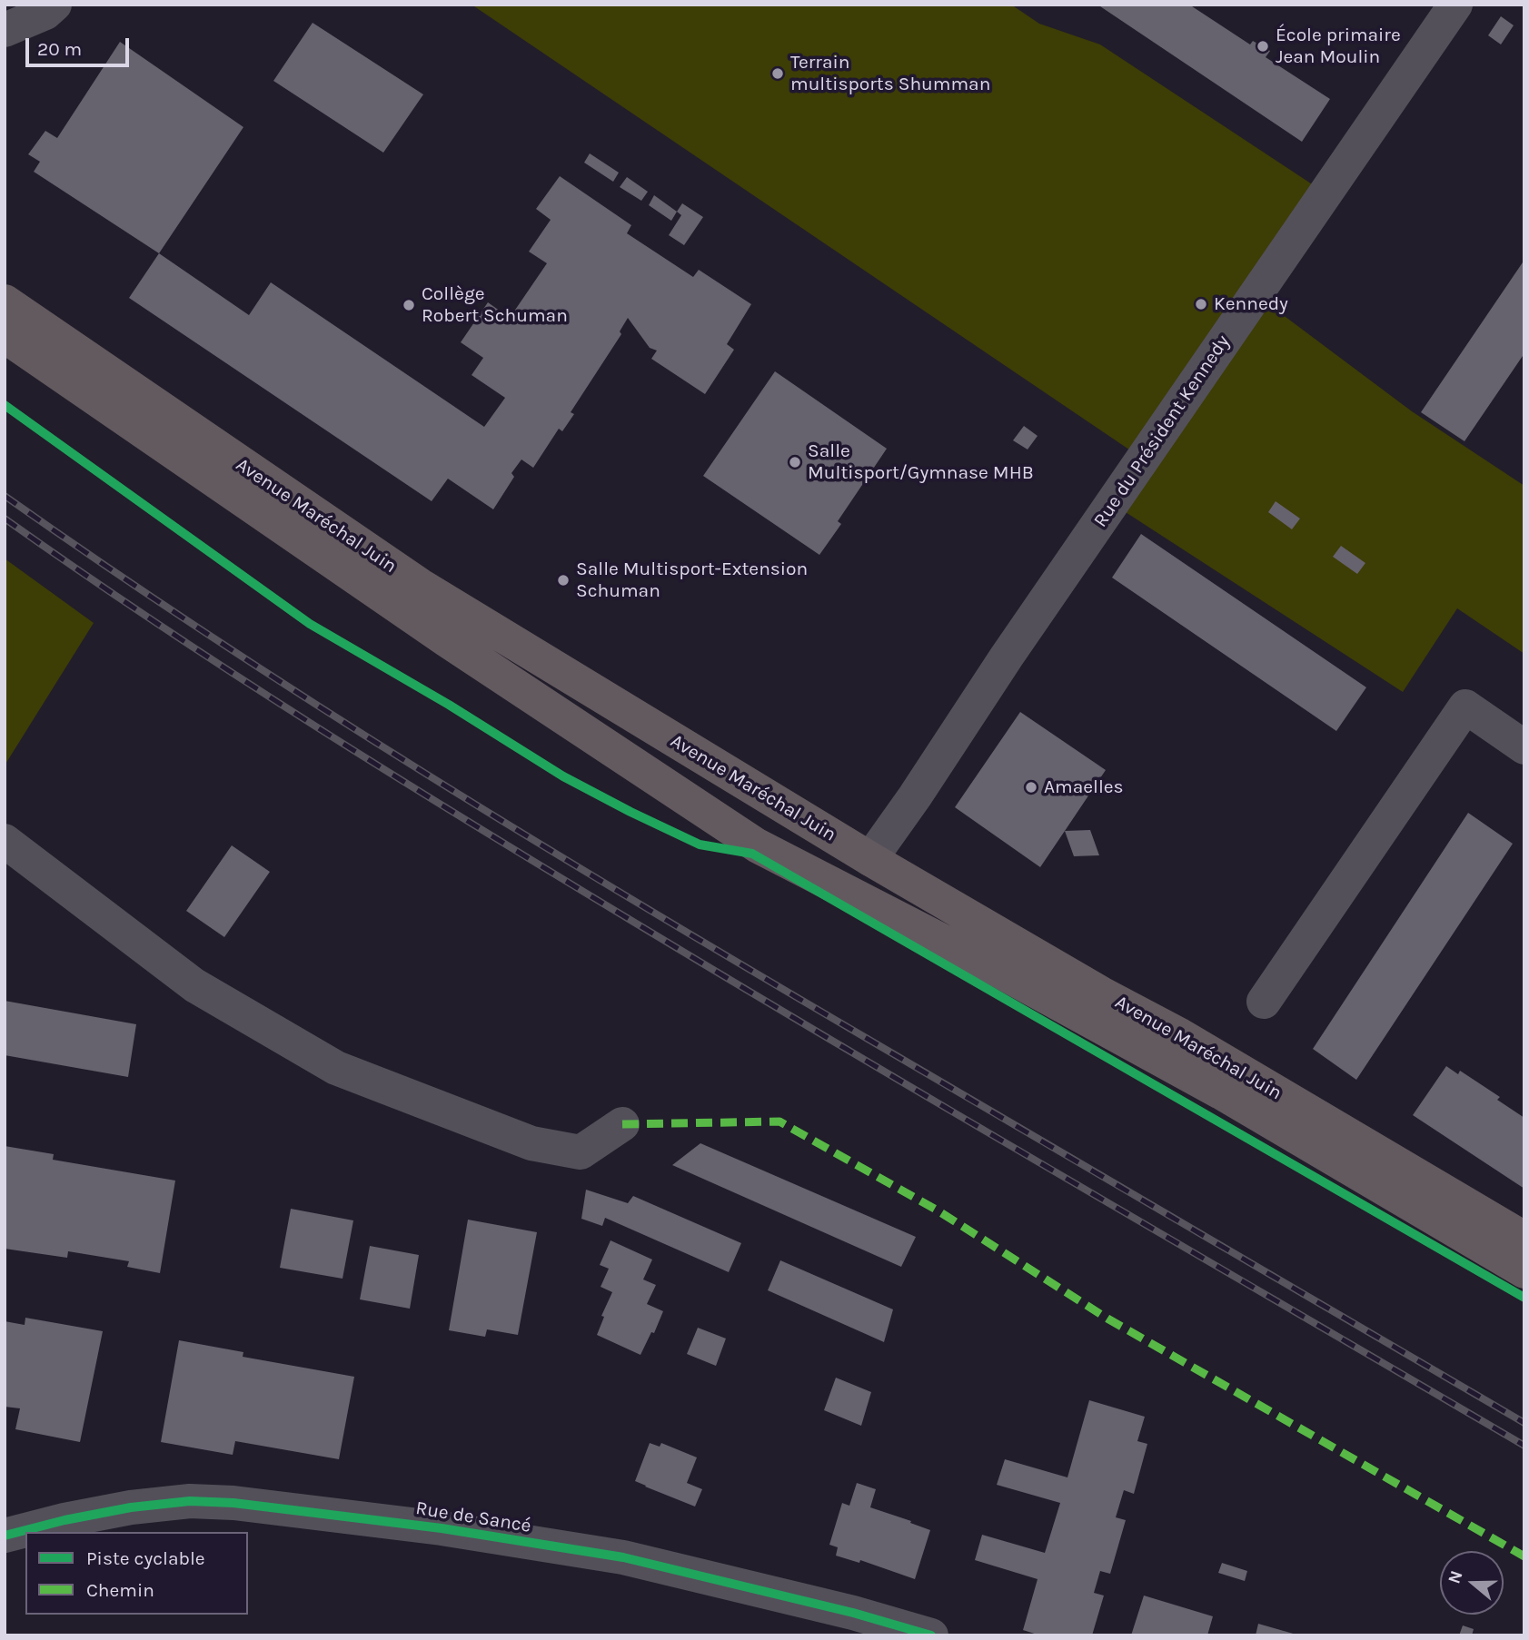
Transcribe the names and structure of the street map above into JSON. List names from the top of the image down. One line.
{"streets":{"main road":["Avenue Maréchal Juin"],"street":["Rue du Président Kennedy","Rue de Sancé"]},"crossings":[["Rue du Président Kennedy","Avenue Maréchal Juin"]],"places":["École primaire Jean Moulin","Terrain multisports Shumman","Kennedy","Collège Robert Schuman","Salle Multisport/Gymnase MHB","Salle Multisport-Extension Schuman","Amaelles"],"legend":["Piste cyclable","Chemin"],"scale_bar":"20 m","north":"left"}
